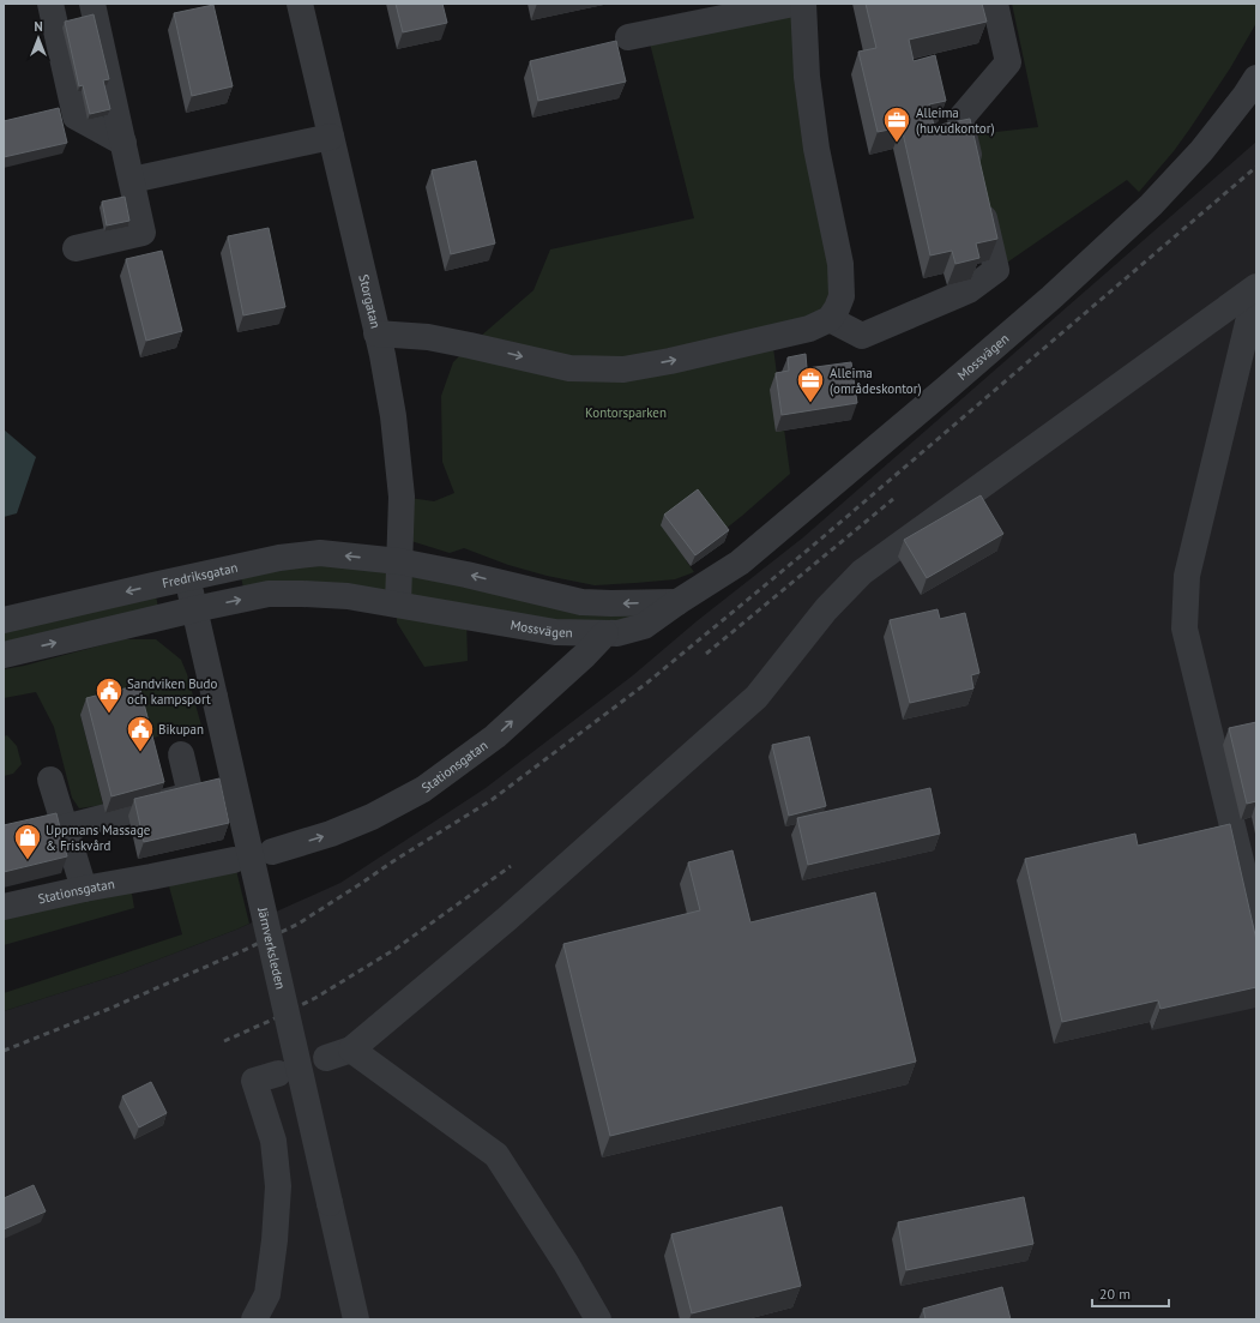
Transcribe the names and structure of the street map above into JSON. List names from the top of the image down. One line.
{"streets":{"street":["Storgatan","Mossvägen","Fredriksgatan","Stationsgatan","Järnverksleden"]},"crossings":[["Storgatan","Mossvägen"],["Storgatan","Fredriksgatan"],["Mossvägen","Stationsgatan"],["Fredriksgatan","Järnverksleden"]],"parks":["Kontorsparken"],"places":{"office":["Alleima (huvudkontor)","Alleima (områdeskontor)"],"public building":["Sandviken Budo och kampsport","Bikupan"],"shop":["Uppmans Massage & Friskvård"]},"scale_bar":"20 m","north":"top"}
